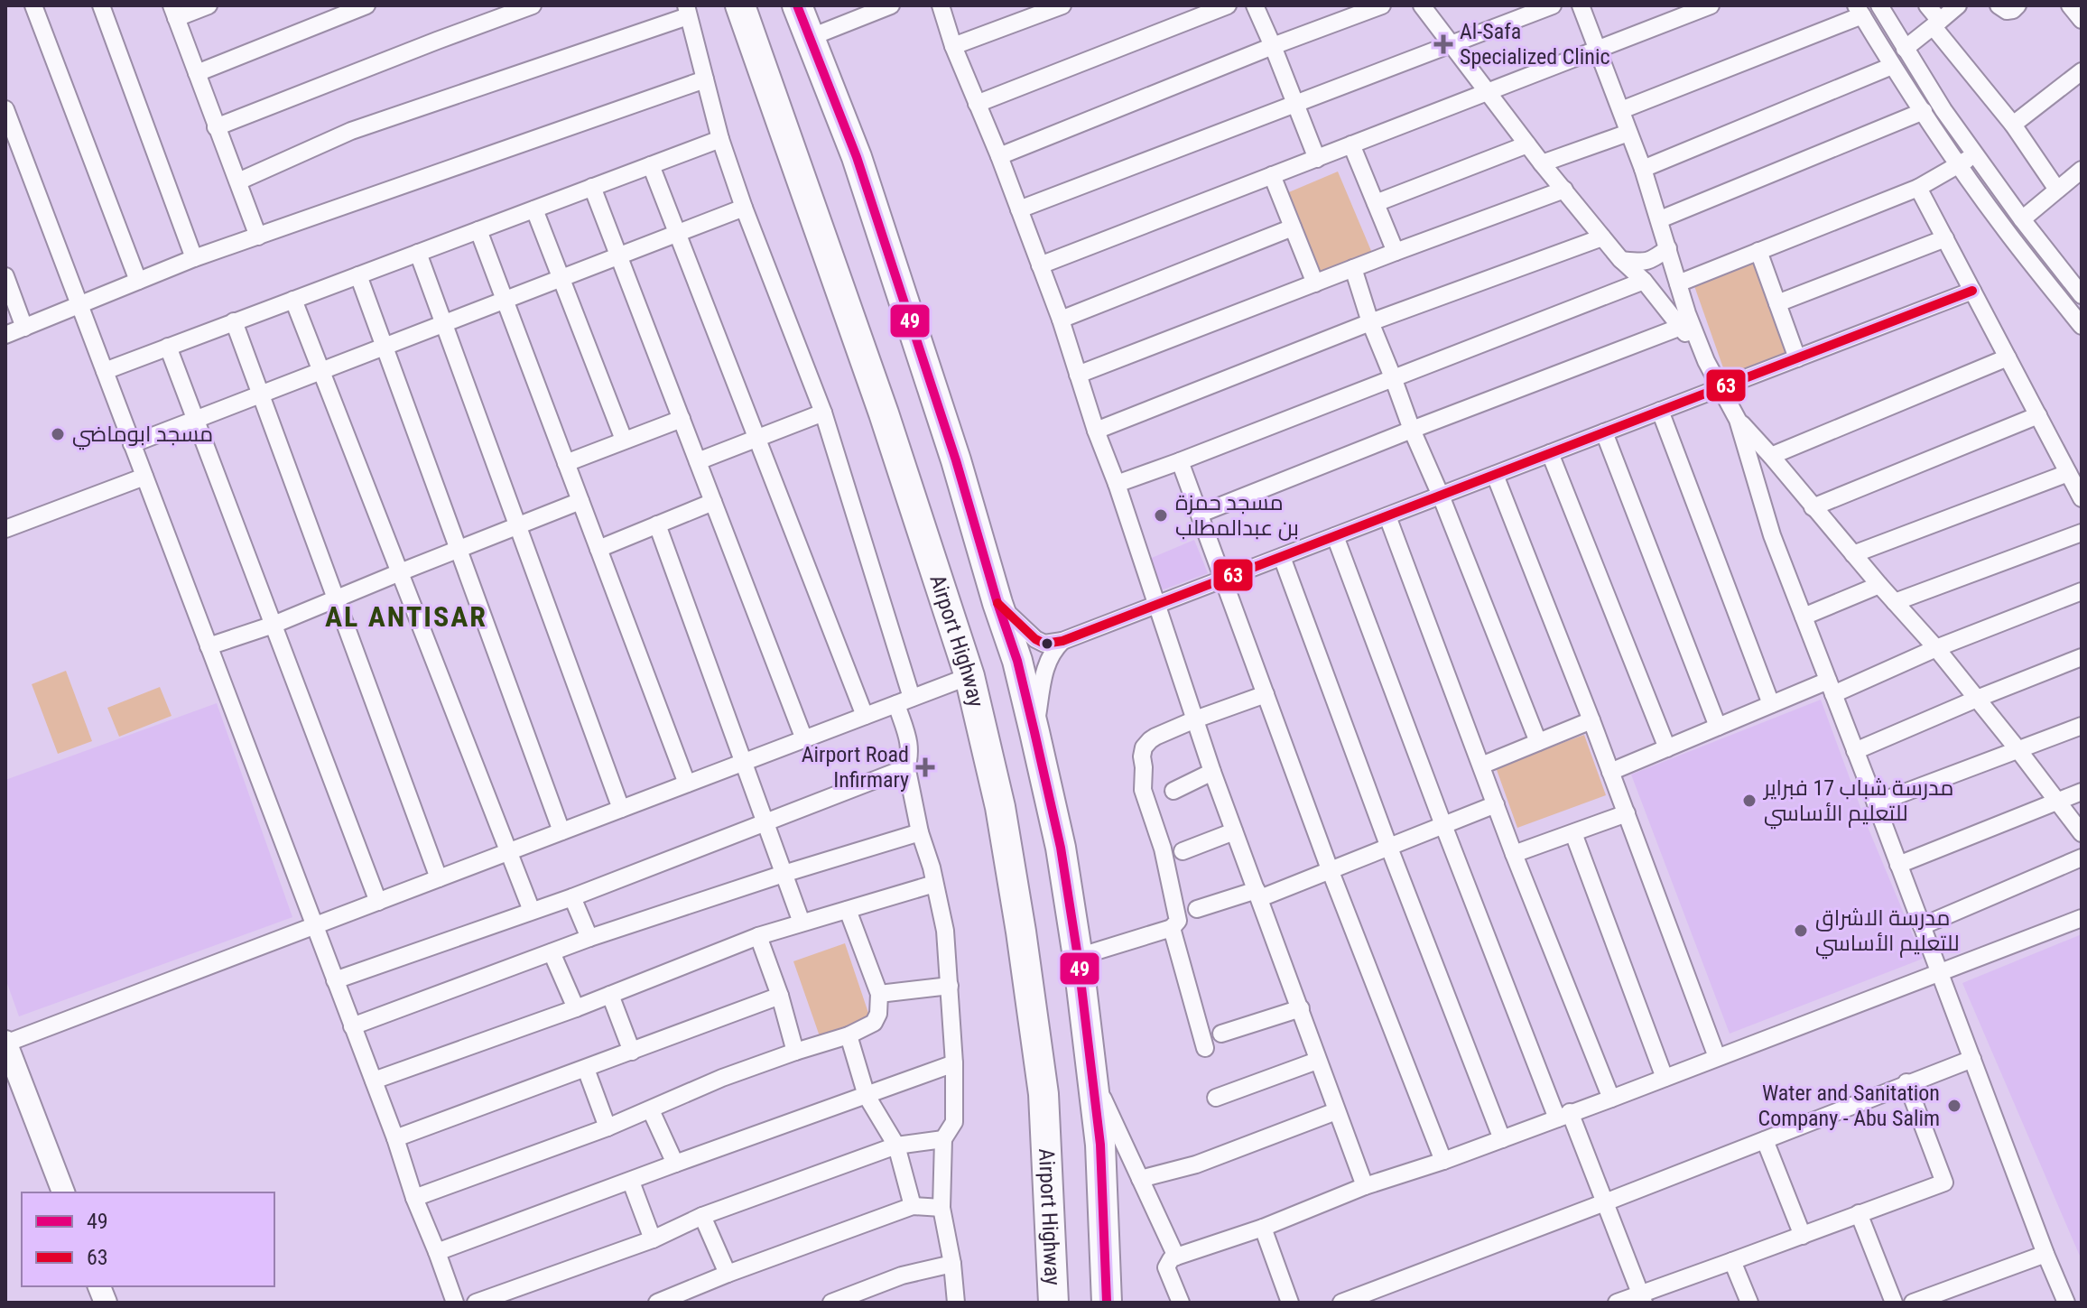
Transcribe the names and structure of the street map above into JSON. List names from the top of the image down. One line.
{"streets":{"highway":["Airport Highway"]},"districts":["AL ANTISAR"],"places":{"health":["Al-Safa Specialized Clinic","Airport Road Infirmary"],"other":["مسجد ابوماضي","مسجد حمزة بن عبدالمطلب","مدرسة شباب 17 فبراير للتعليم الأساسي","مدرسة الاشراق للتعليم الأساسي","Water and Sanitation Company - Abu Salim"]},"lines":["transit line 49","transit line 63"],"legend":["49","63"]}
